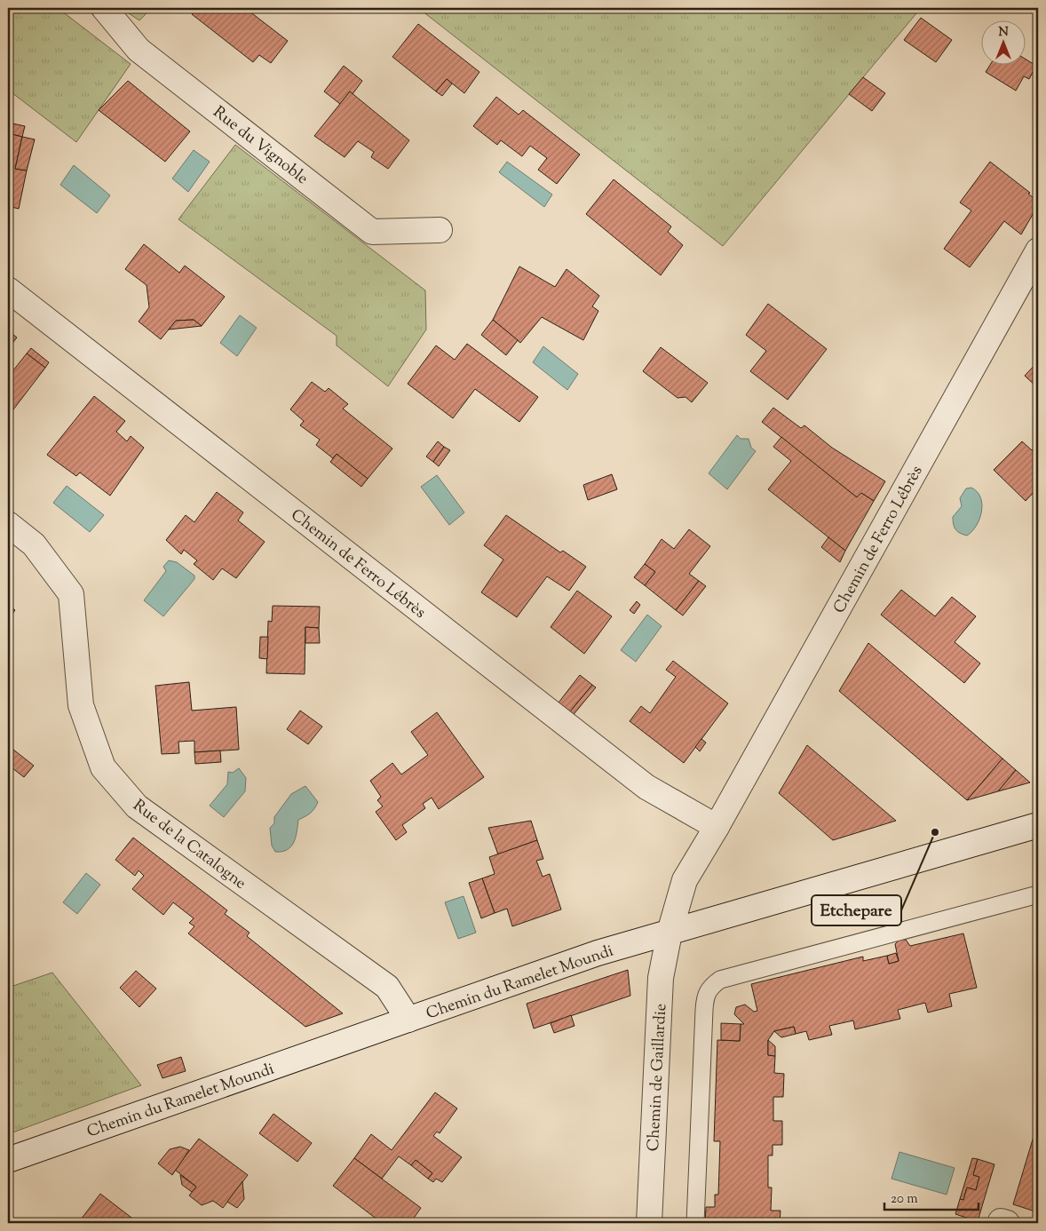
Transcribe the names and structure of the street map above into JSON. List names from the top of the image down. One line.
{"streets":{"street":["Rue du Vignoble","Chemin de Ferro Lébrès","Rue de la Catalogne","Chemin du Ramelet Moundi","Chemin de Gaillardie"]},"crossings":[["Chemin de Ferro Lébrès","Chemin du Ramelet Moundi"],["Chemin de Ferro Lébrès","Chemin de Gaillardie"],["Rue de la Catalogne","Chemin du Ramelet Moundi"],["Chemin du Ramelet Moundi","Chemin de Gaillardie"]],"places":["Etchepare"],"scale_bar":"20 m","north":"top"}
